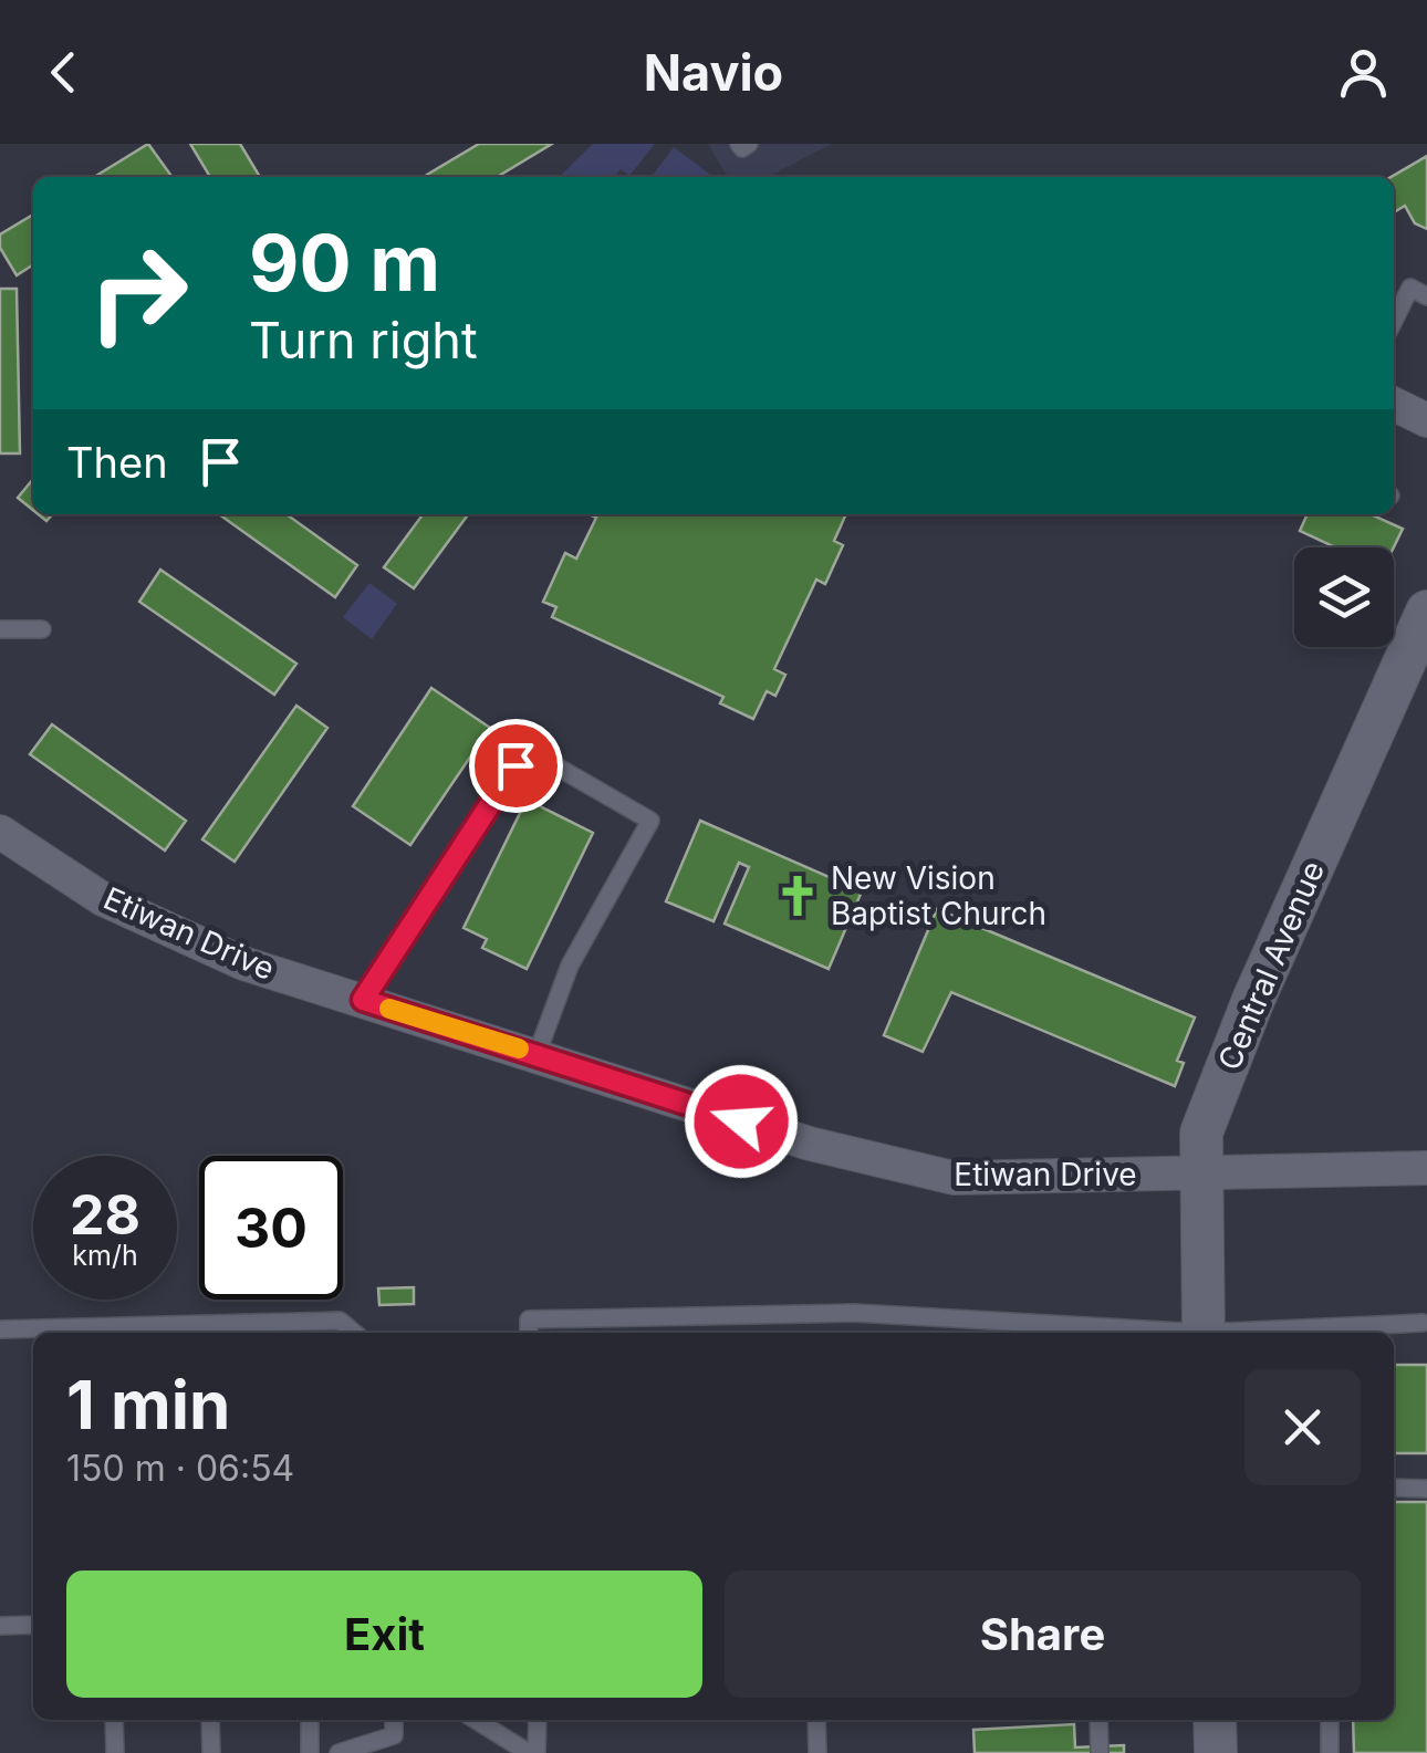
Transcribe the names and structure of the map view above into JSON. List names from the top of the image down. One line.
{"streets":{"street":["Etiwan Drive","Central Avenue"]},"crossings":[["Etiwan Drive","Central Avenue"]],"places":{"church":["New Vision Baptist Church"]},"page":{"header":"Navio","turn":["90 m","Turn right"],"then":"Then","speed":"28 km/h","limit":"30","heading":["1 min","150 m · 06:54"],"buttons":["Exit","Share"]}}
